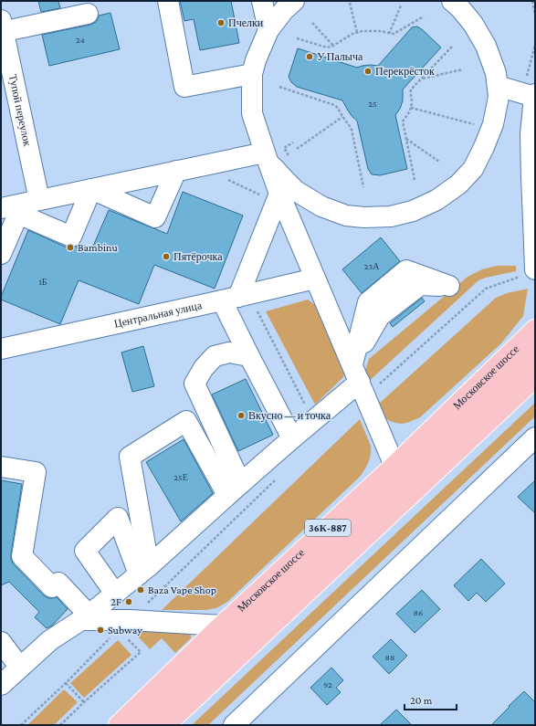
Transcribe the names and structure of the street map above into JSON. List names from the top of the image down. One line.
{"streets":{"main road":["Московское шоссе","36К-887"],"street":["Тупой переулок","Центральная улица"]},"places":["Пчелки","У Палыча","Перекрёсток","Bambinu","Пятёрочка","Вкусно — и точка","Baza Vape Shop","2F","Subway"],"house_numbers":["24","25","23А","1Б","25Е","86","88","92"],"scale_bar":"20 m"}
